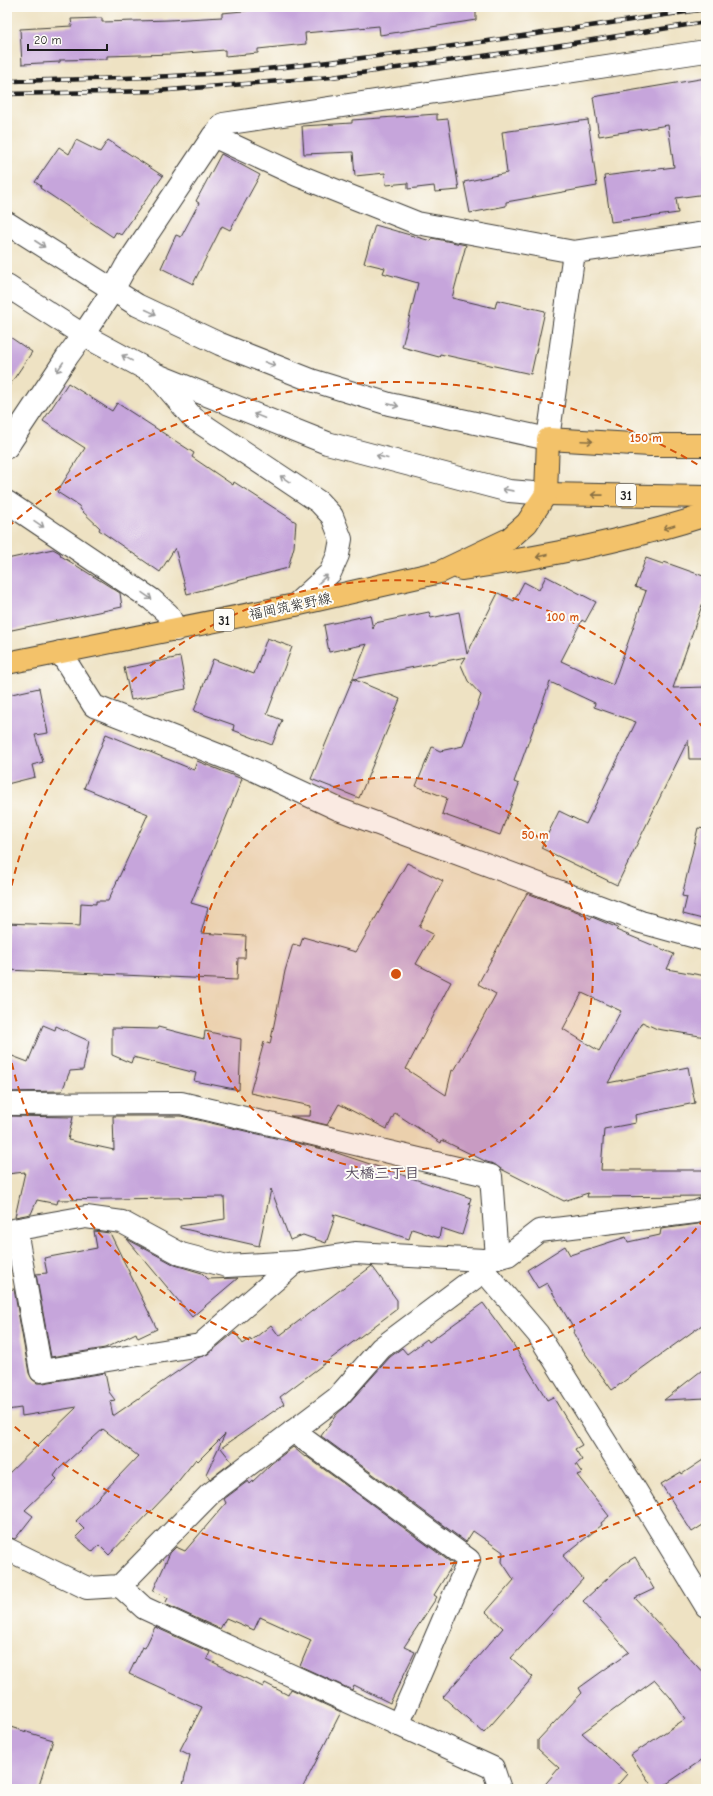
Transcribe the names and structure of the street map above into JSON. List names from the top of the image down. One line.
{"streets":{"main road":["31","福岡筑紫野線"]},"crossings":[["31","福岡筑紫野線"]],"districts":["大橋三丁目"],"scale_bar":"20 m","rings":["150 m","100 m","50 m"]}
